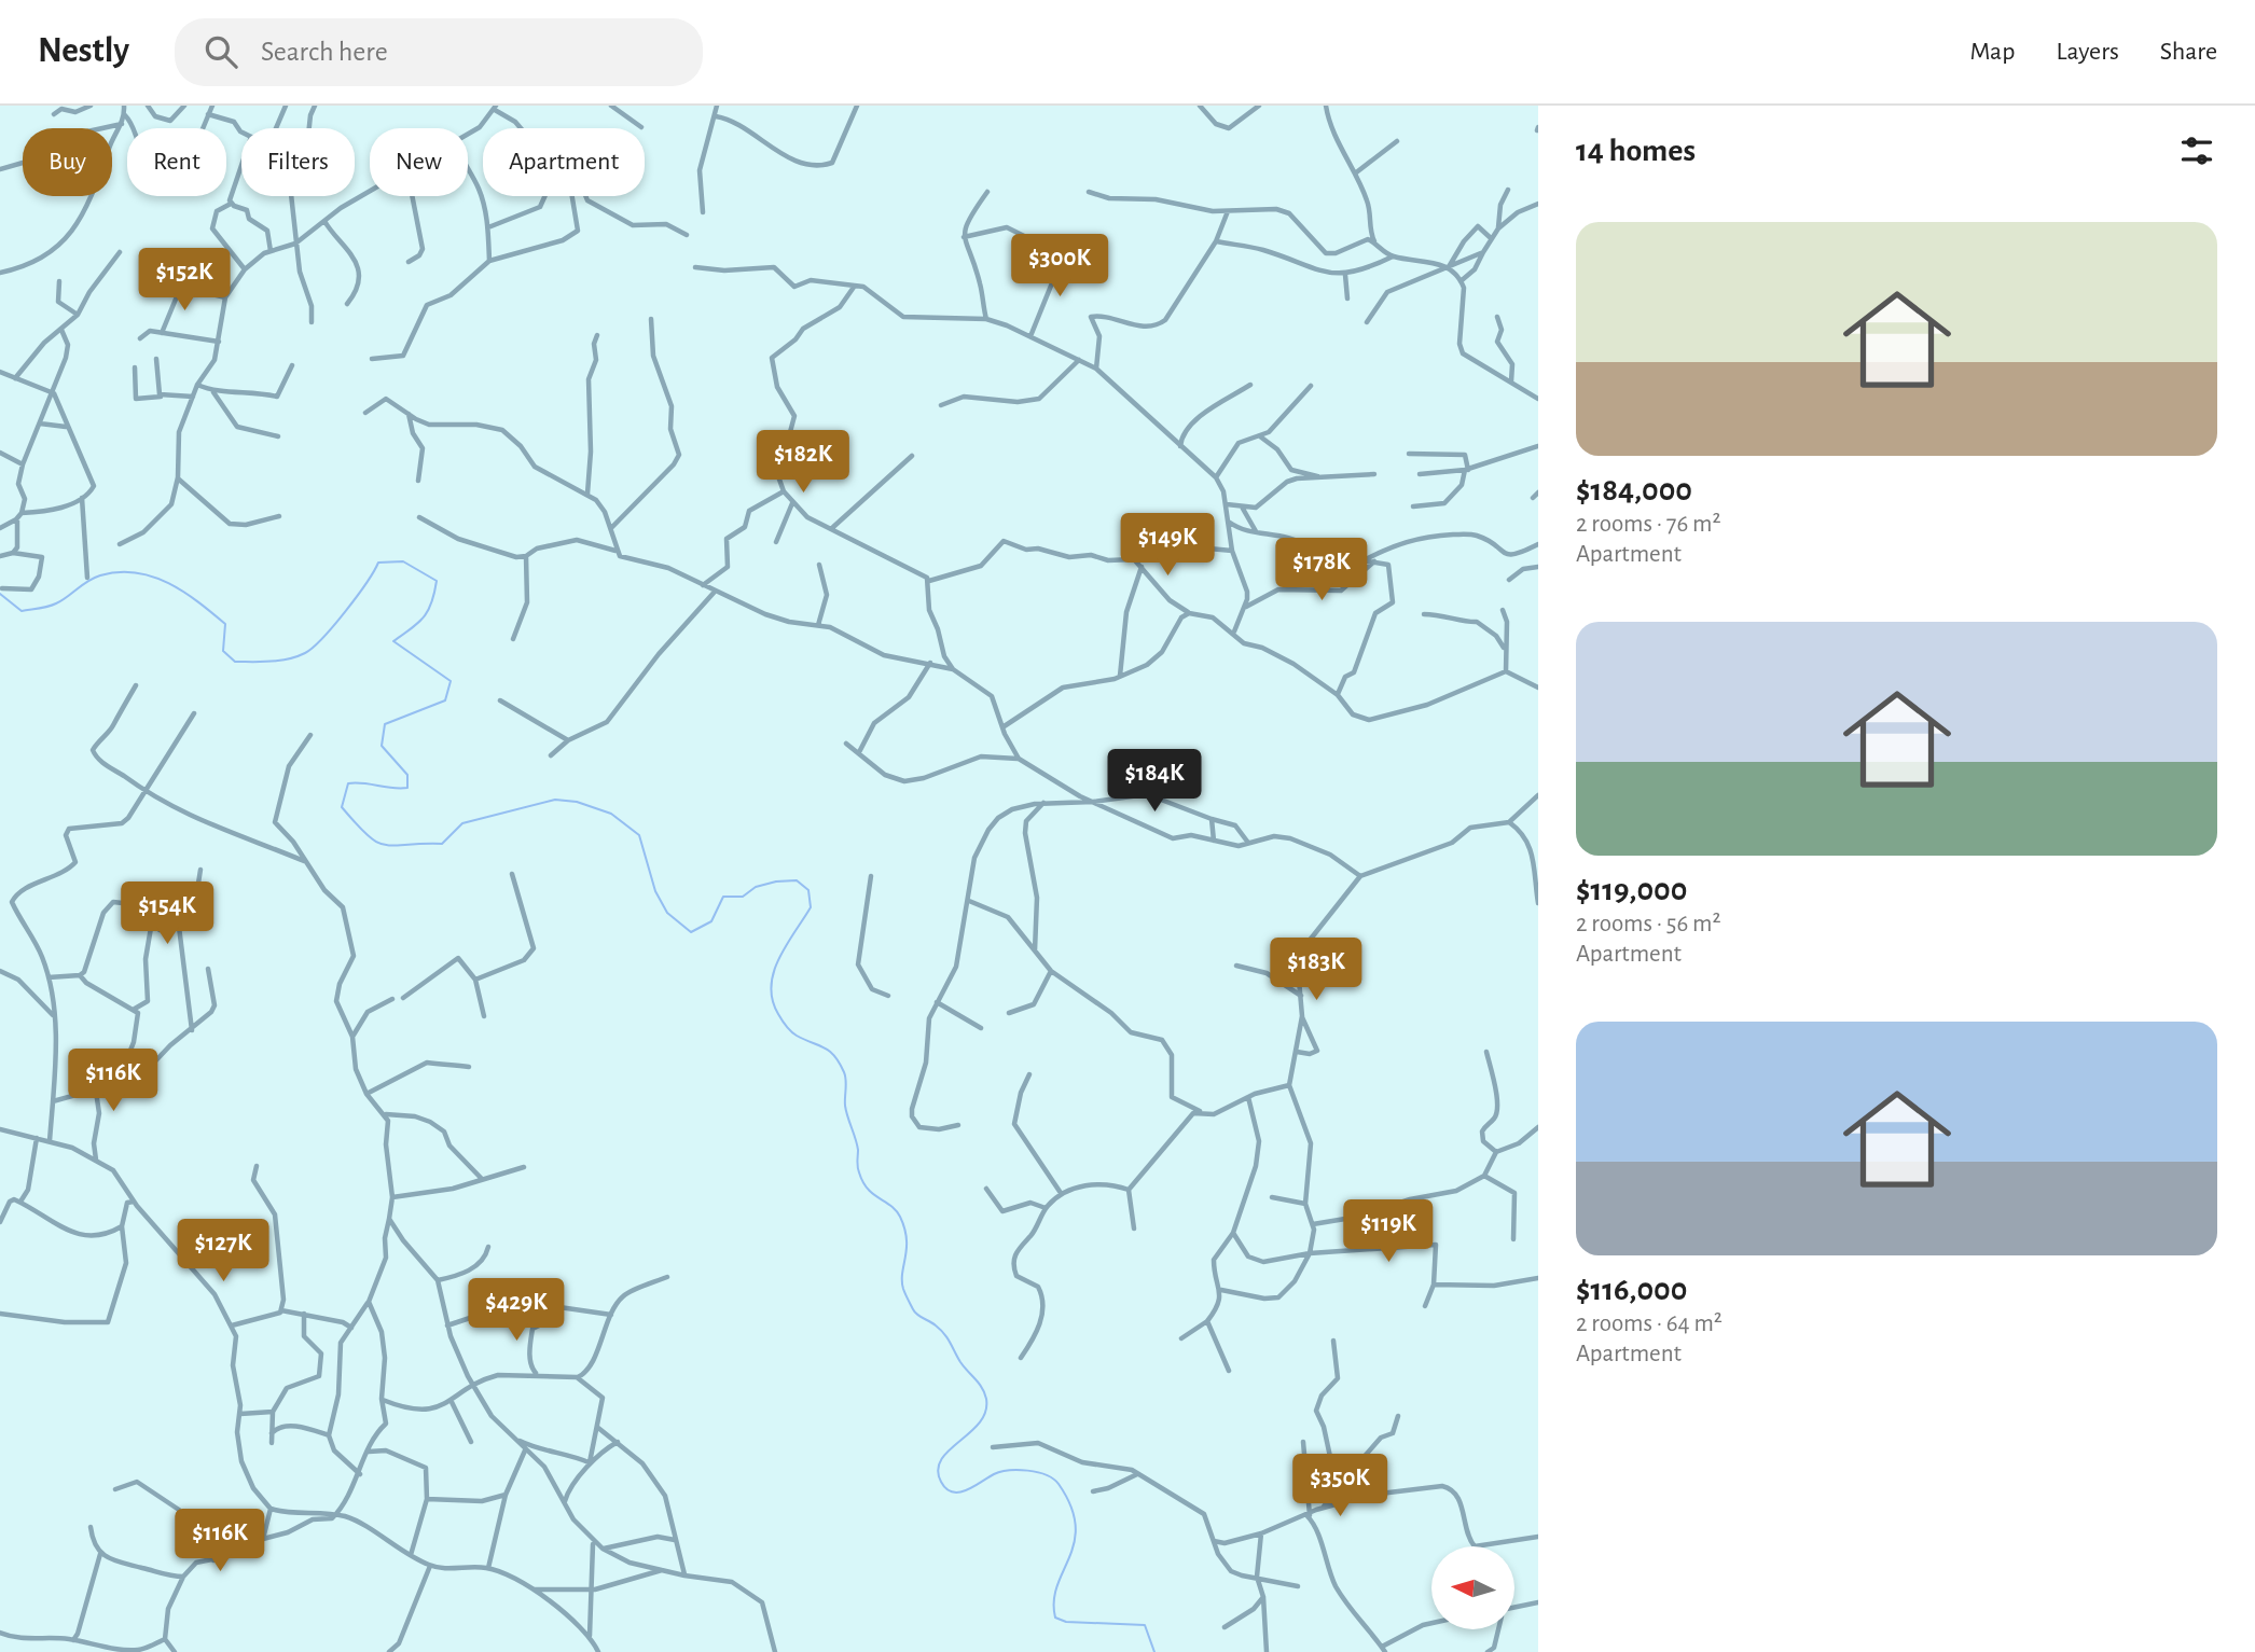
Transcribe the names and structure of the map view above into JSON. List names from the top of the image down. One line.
{"north":"left","page":{"header":"Nestly","search":"Search here","nav":["Map","Layers","Share"],"heading":"14 homes","chip":["Buy","Rent","Filters","New","Apartment"],"list":[{"name":"$184,000","note":"2 rooms · 76 m² · Apartment"},{"name":"$119,000","note":"2 rooms · 56 m² · Apartment"},{"name":"$116,000","note":"2 rooms · 64 m² · Apartment"}],"price":["$300K","$152K","$182K","$149K","$178K","$184K","$154K","$183K","$116K","$119K","$127K","$429K","$350K","$116K"]}}
